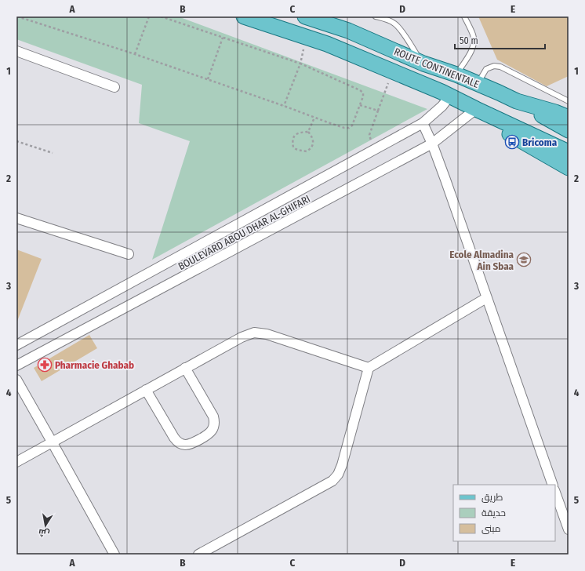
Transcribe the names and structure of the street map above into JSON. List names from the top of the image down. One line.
{"streets":{"main road":["ROUTE CONTINENTALE"],"street":["BOULEVARD ABOU DHAR AL-GHIFARI"]},"crossings":[["ROUTE CONTINENTALE","BOULEVARD ABOU DHAR AL-GHIFARI"]],"places":{"bus stop":["Bricoma"],"school or university":["Ecole Almadina Ain Sbaa"],"pharmacy":["Pharmacie Ghabab"]},"legend":["طريق","حديقة","مبنى"],"scale_bar":"50 m","north":"bottom","grid":{"columns":["A","B","C","D","E"],"rows":["1","2","3","4","5"]}}
